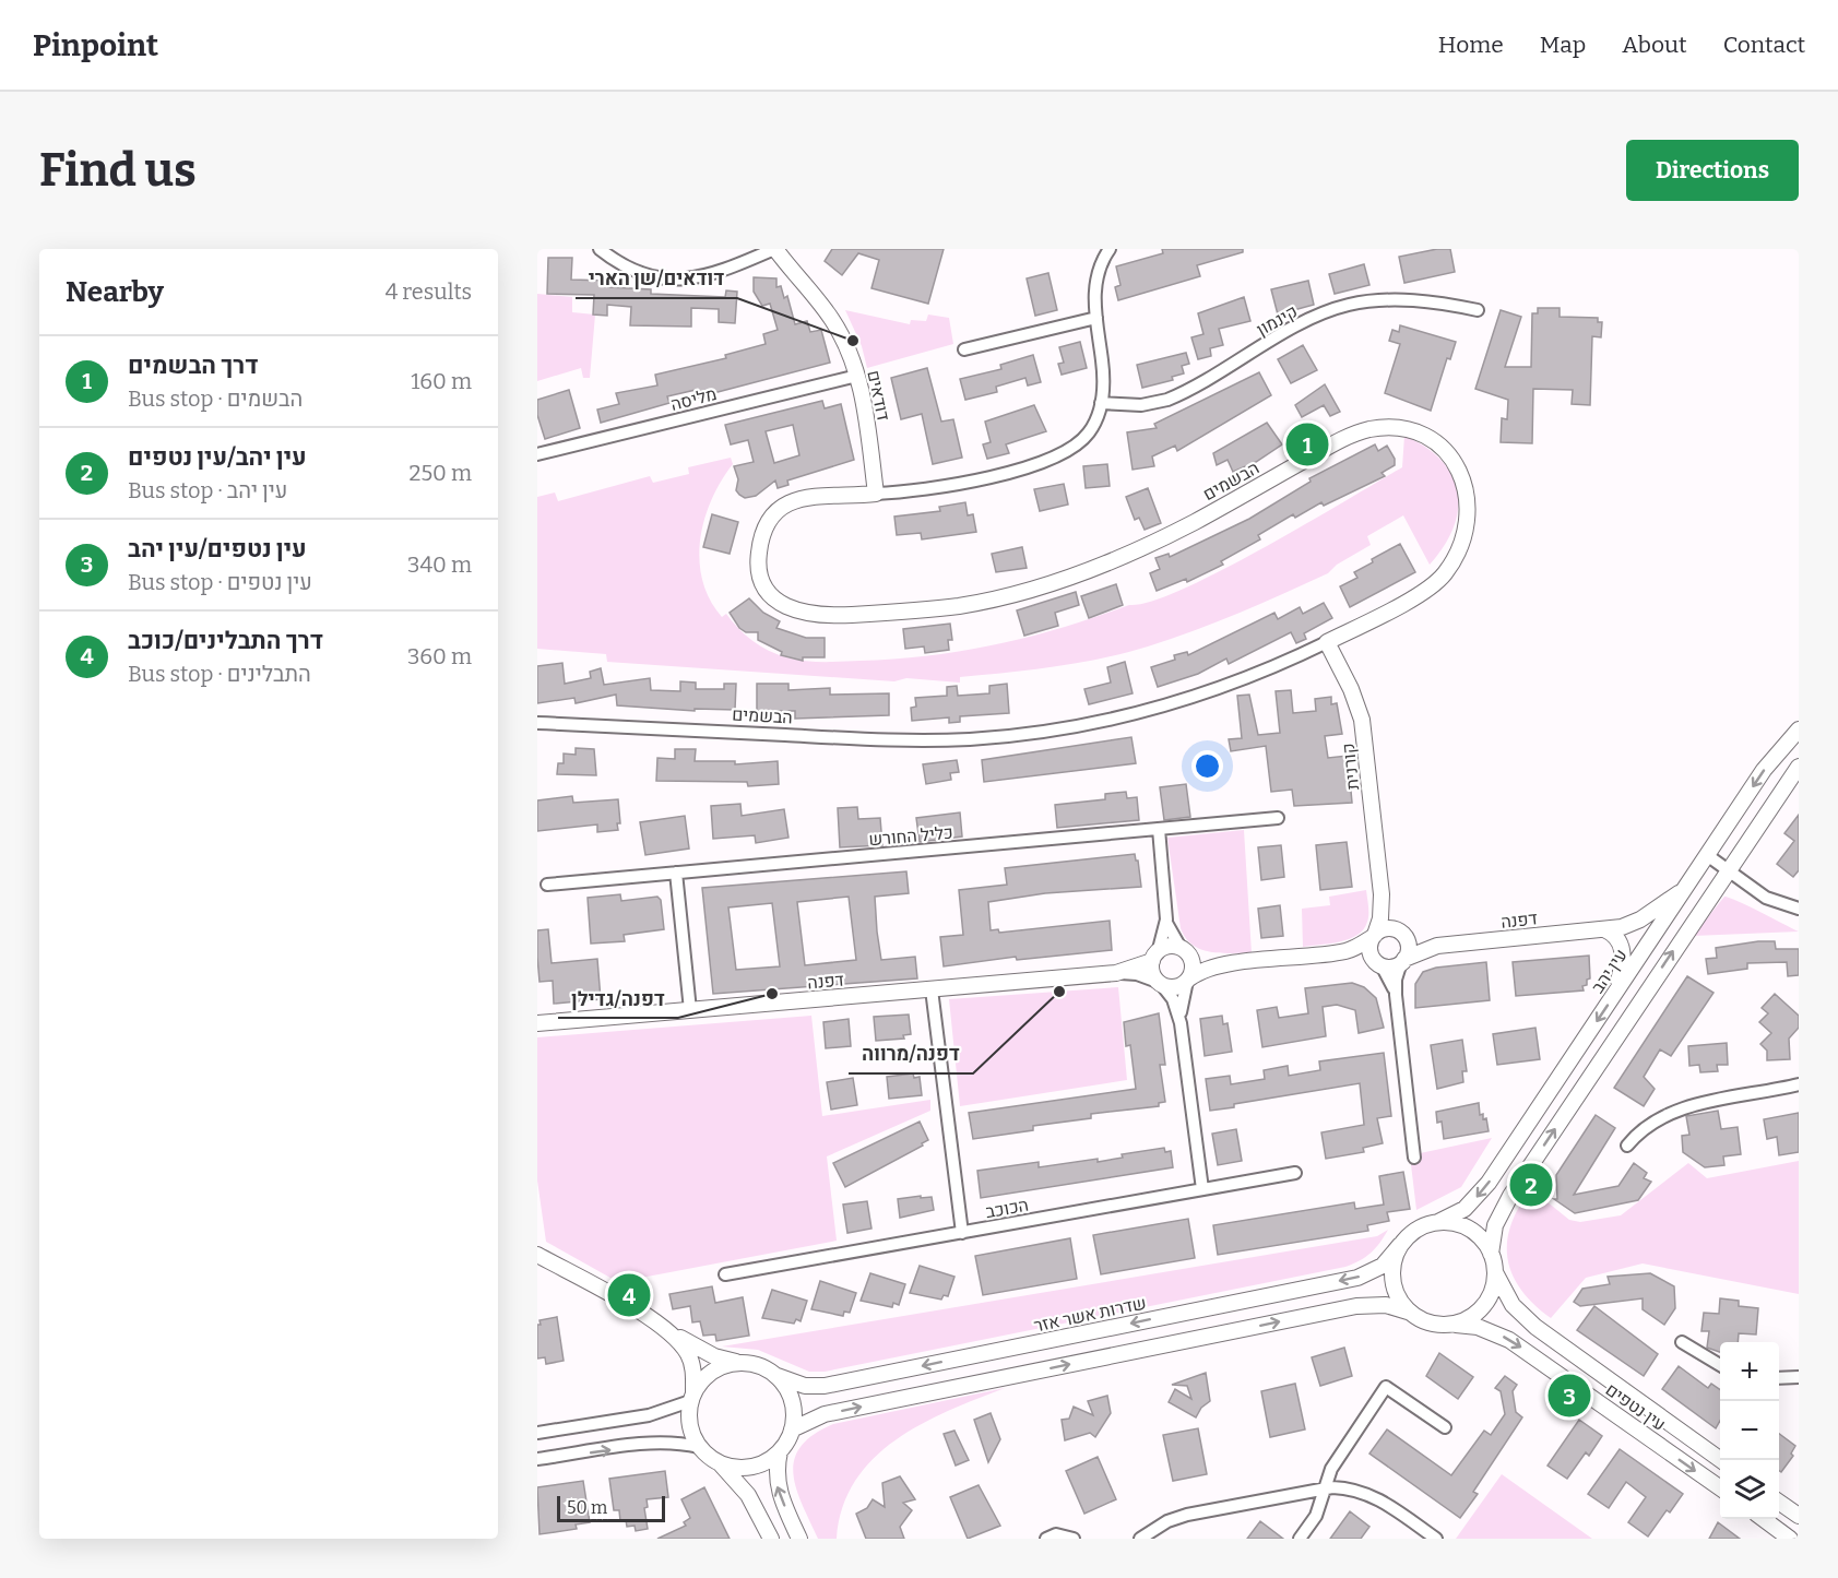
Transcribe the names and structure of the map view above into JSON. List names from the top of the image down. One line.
{"streets":{"street":["קינמון","דודאים","מליסה","הבשמים","קורנית","כליל החורש","דפנה","עין יהב","הכוכב","שדרות אשר אזר","עין נטפים"]},"crossings":[["קינמון","הבשמים"],["דודאים","מליסה"],["דודאים","הבשמים"],["הבשמים","קורנית"],["קורנית","דפנה"],["דפנה","עין יהב"],["עין יהב","שדרות אשר אזר"],["עין יהב","עין נטפים"],["שדרות אשר אזר","עין נטפים"]],"places":["דודאים/שן הארי","דפנה/מרווה","דפנה/גדילן"],"scale_bar":"50 m","page":{"header":"Pinpoint","nav":["Home","Map","About","Contact"],"buttons":"Directions","title":"Find us","heading":["Nearby","4 results"],"list":[{"mark":"1","name":"דרך הבשמים","note":"Bus stop · הבשמים","value":"160 m"},{"mark":"2","name":"עין יהב/עין נטפים","note":"Bus stop · עין יהב","value":"250 m"},{"mark":"3","name":"עין נטפים/עין יהב","note":"Bus stop · עין נטפים","value":"340 m"},{"mark":"4","name":"דרך התבלינים/כוכב","note":"Bus stop · התבלינים","value":"360 m"}],"pins":["1","2","4","3"],"map_buttons":["+","−"],"scale":"50 m"}}
